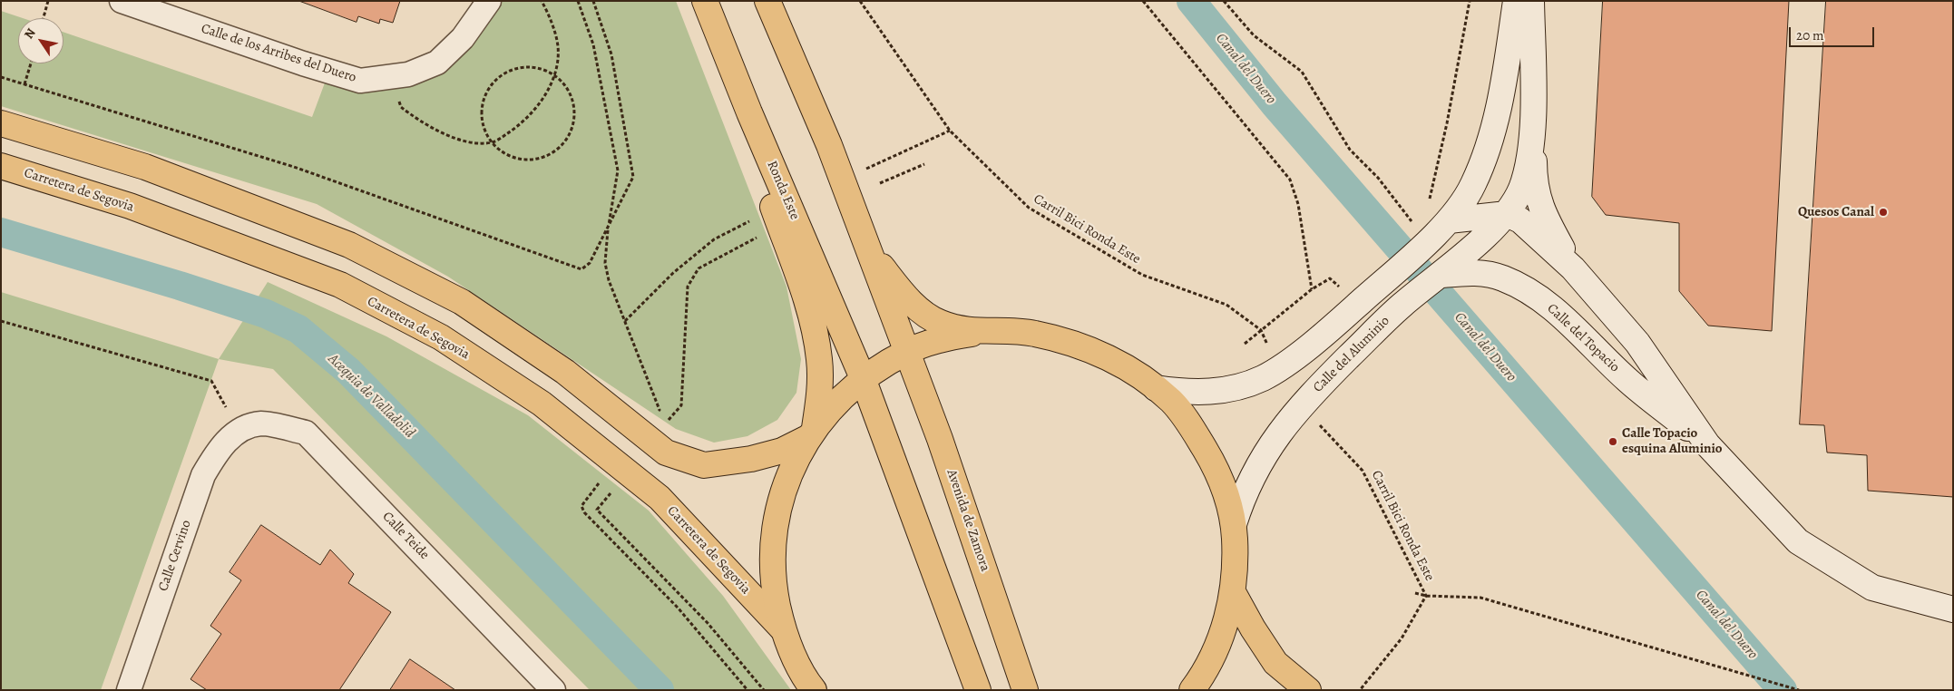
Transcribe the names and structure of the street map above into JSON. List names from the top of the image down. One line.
{"streets":{"main road":["Carretera de Segovia","Ronda Este","Avenida de Zamora"],"street":["Calle de los Arribes del Duero","Calle del Topacio","Calle del Aluminio","Calle Teide","Calle Cervino"],"path":["Carril Bici Ronda Este"]},"crossings":[["Calle del Topacio","Calle del Aluminio"],["Calle Teide","Calle Cervino"]],"water":["Canal del Duero","Acequia de Valladolid"],"places":["Quesos Canal","Calle Topacio esquina Aluminio"],"scale_bar":"20 m","north":"top left"}
